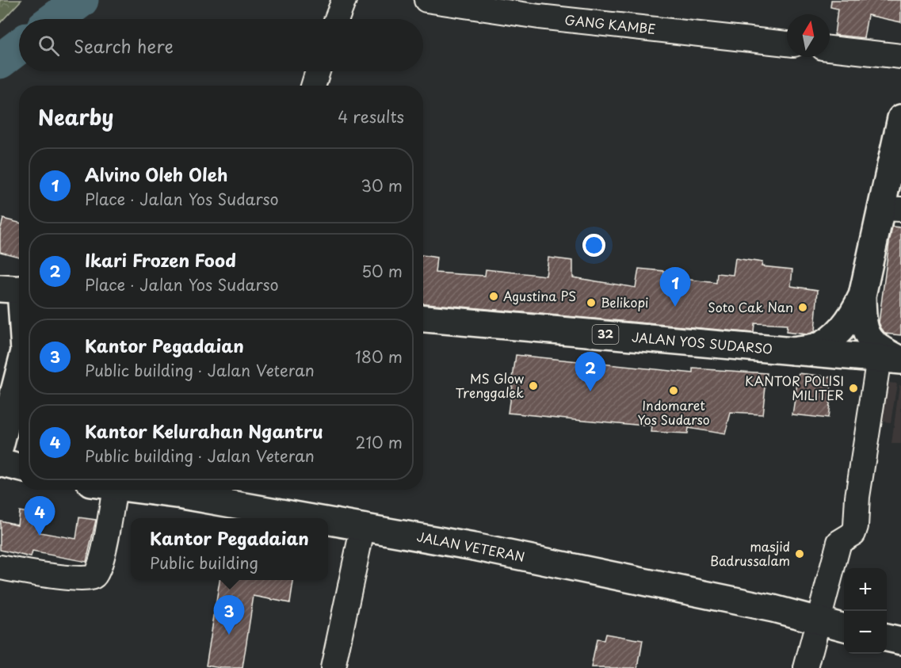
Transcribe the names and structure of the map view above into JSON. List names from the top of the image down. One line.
{"streets":{"main road":["32","JALAN YOS SUDARSO","JALAN VETERAN"],"street":["GANG KAMBE"]},"places":["Agustina PS","Belikopi","Soto Cak Nan","MS Glow Trenggalek","KANTOR POLISI MILITER","Indomaret Yos Sudarso","masjid Badrussalam"],"north":"top","page":{"search":"Search here","heading":["Nearby","4 results"],"list":[{"mark":"1","name":"Alvino Oleh Oleh","note":"Place · Jalan Yos Sudarso","value":"30 m"},{"mark":"2","name":"Ikari Frozen Food","note":"Place · Jalan Yos Sudarso","value":"50 m"},{"mark":"3","name":"Kantor Pegadaian","note":"Public building · Jalan Veteran","value":"180 m"},{"mark":"4","name":"Kantor Kelurahan Ngantru","note":"Public building · Jalan Veteran","value":"210 m"}],"pins":["1","2","4","3"],"popup":["Kantor Pegadaian","Public building"],"map_buttons":["+","−"]}}
